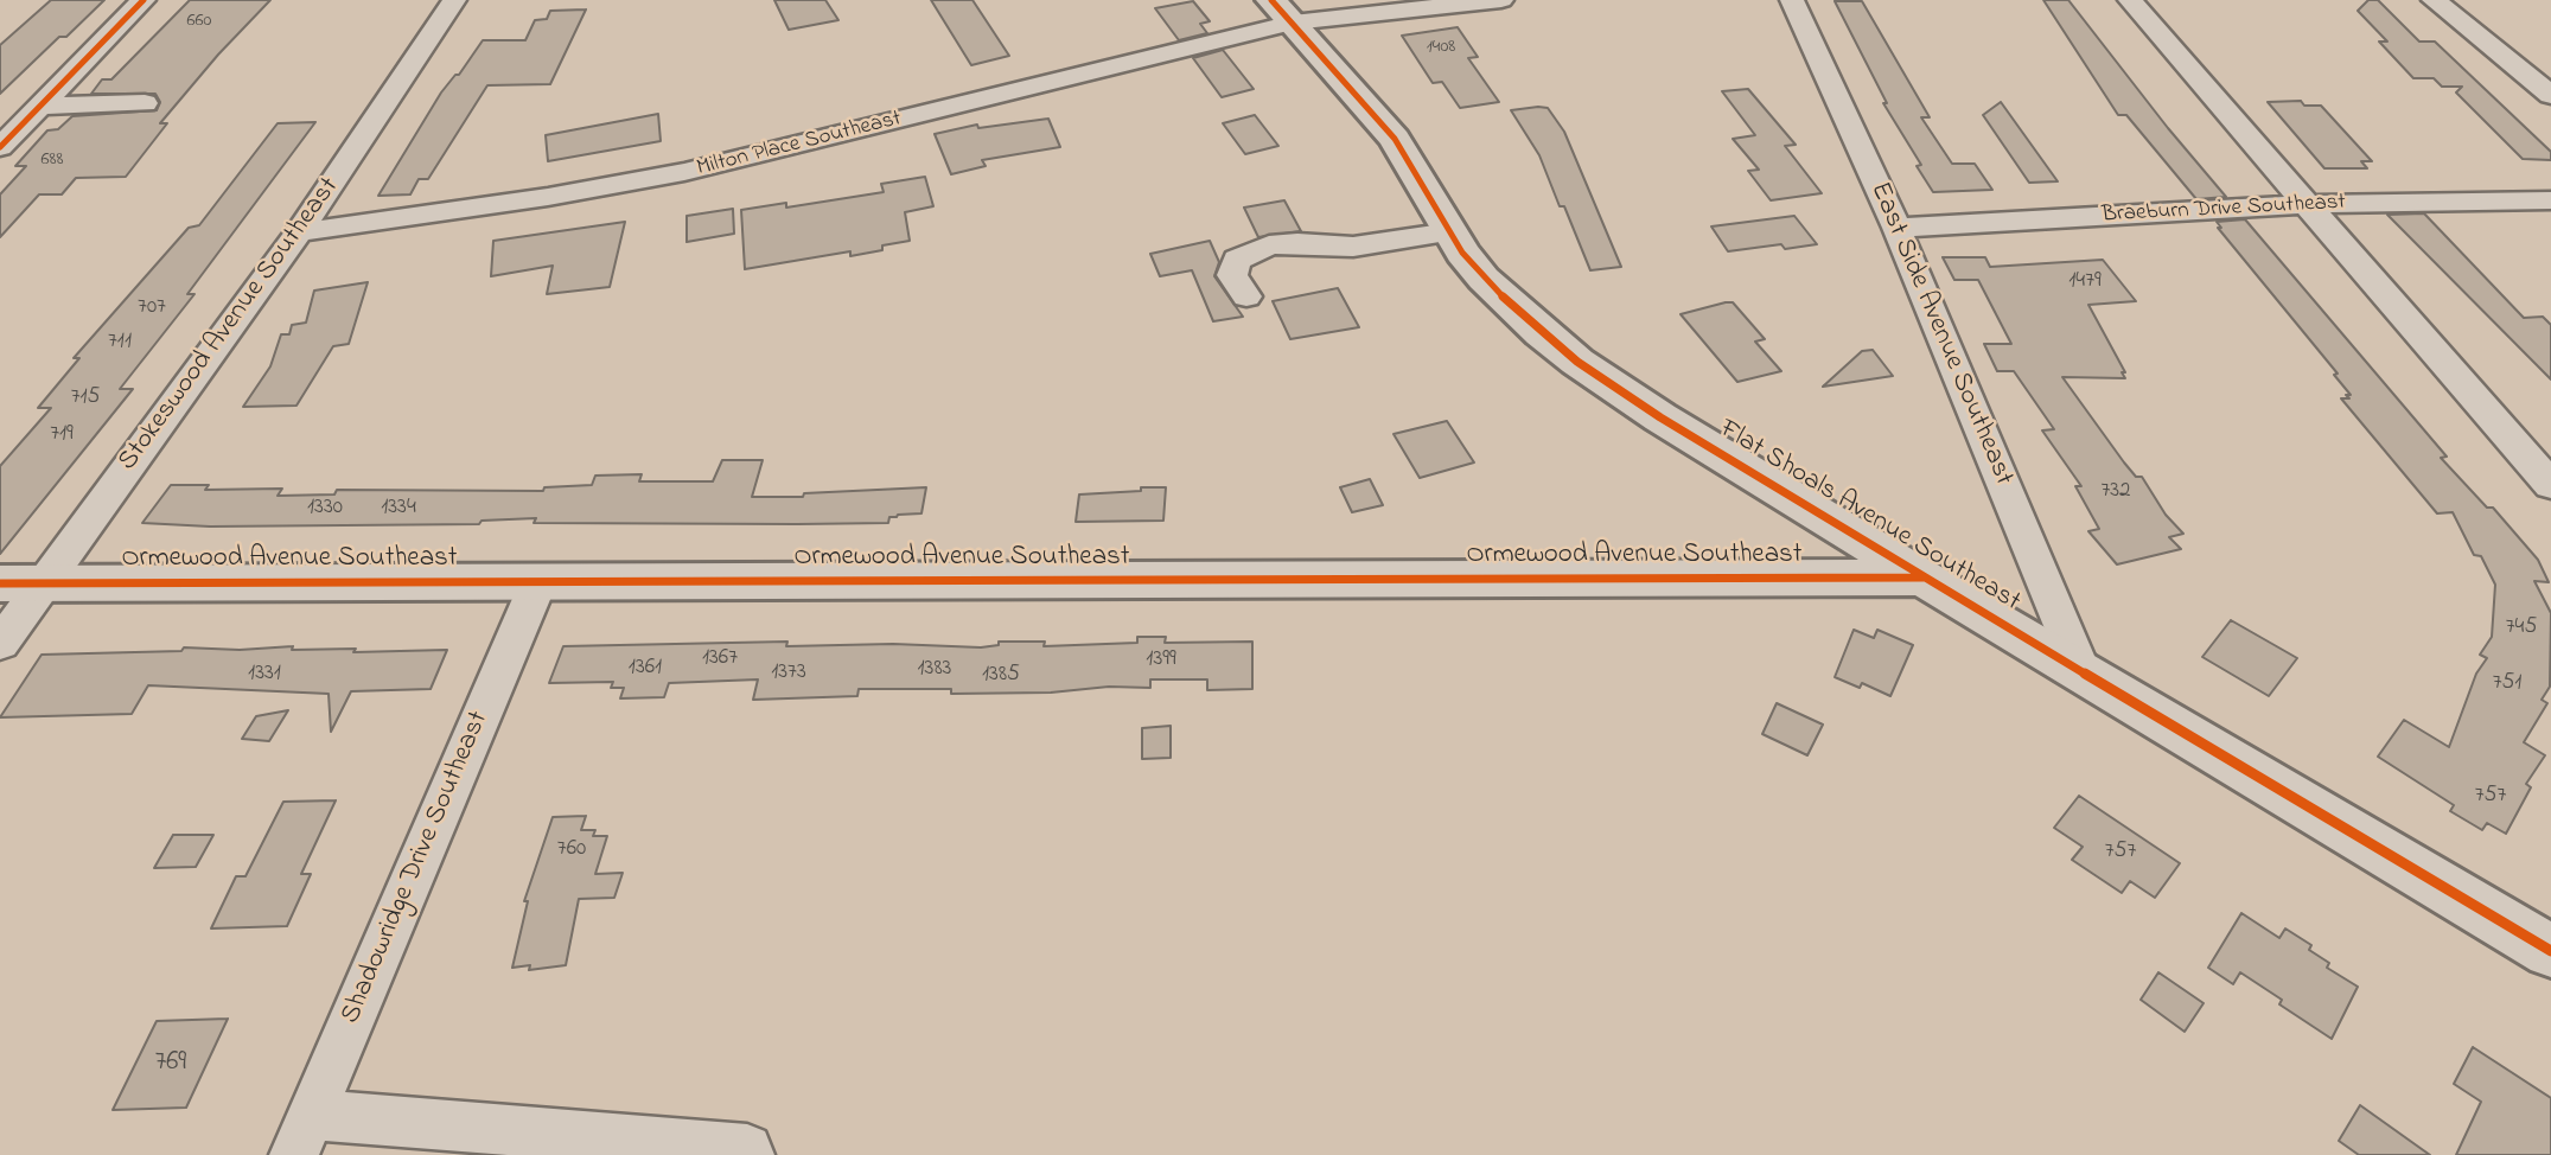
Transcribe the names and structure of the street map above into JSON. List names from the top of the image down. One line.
{"streets":{"street":["Milton Place Southeast","Braeburn Drive Southeast","Stokeswood Avenue Southeast","East Side Avenue Southeast","Flat Shoals Avenue Southeast","Ormewood Avenue Southeast","Shadowridge Drive Southeast"]},"crossings":[["Milton Place Southeast","Stokeswood Avenue Southeast"],["Milton Place Southeast","Flat Shoals Avenue Southeast"],["Braeburn Drive Southeast","East Side Avenue Southeast"],["Stokeswood Avenue Southeast","Ormewood Avenue Southeast"],["East Side Avenue Southeast","Flat Shoals Avenue Southeast"],["Flat Shoals Avenue Southeast","Ormewood Avenue Southeast"],["Ormewood Avenue Southeast","Shadowridge Drive Southeast"]],"house_numbers":["660","1408","688","1479","707","711","715","719","732","1330","1334","745","1367","1399","1361","1383","1373","1331","1385","751","757","760","757","769"]}
